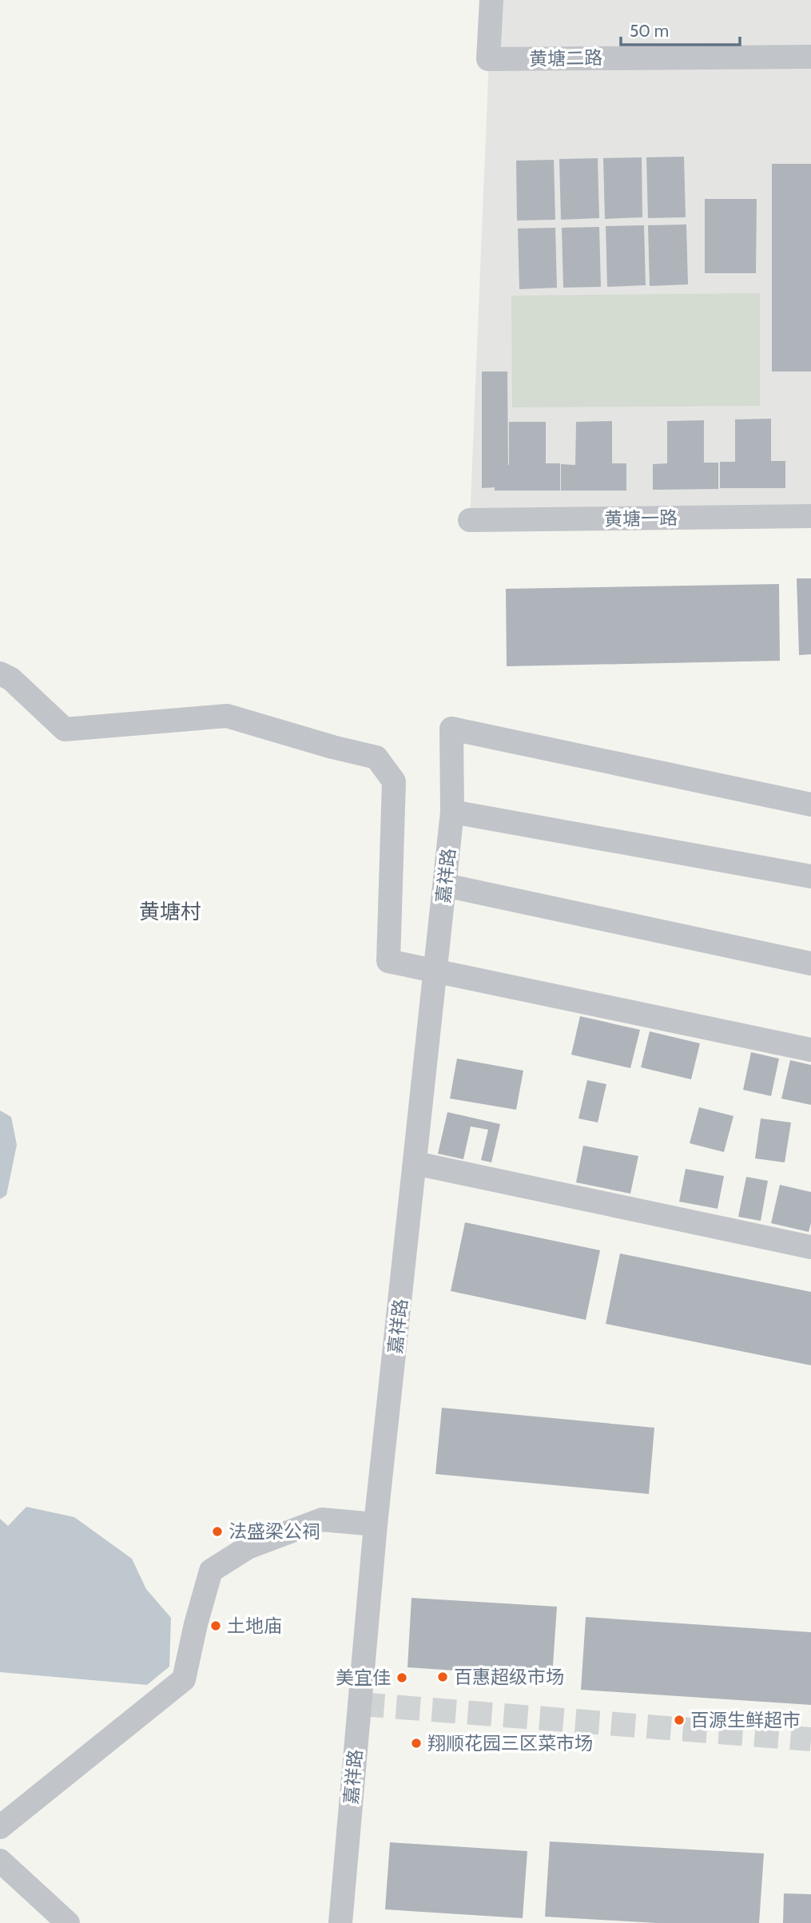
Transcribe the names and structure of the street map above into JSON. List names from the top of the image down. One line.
{"streets":{"street":["黄塘二路","黄塘一路","嘉祥路"]},"districts":["黄塘村"],"places":["法盛梁公祠","土地庙","百惠超级市场","美宜佳","百源生鲜超市","翔顺花园三区菜市场"],"scale_bar":"50 m"}
